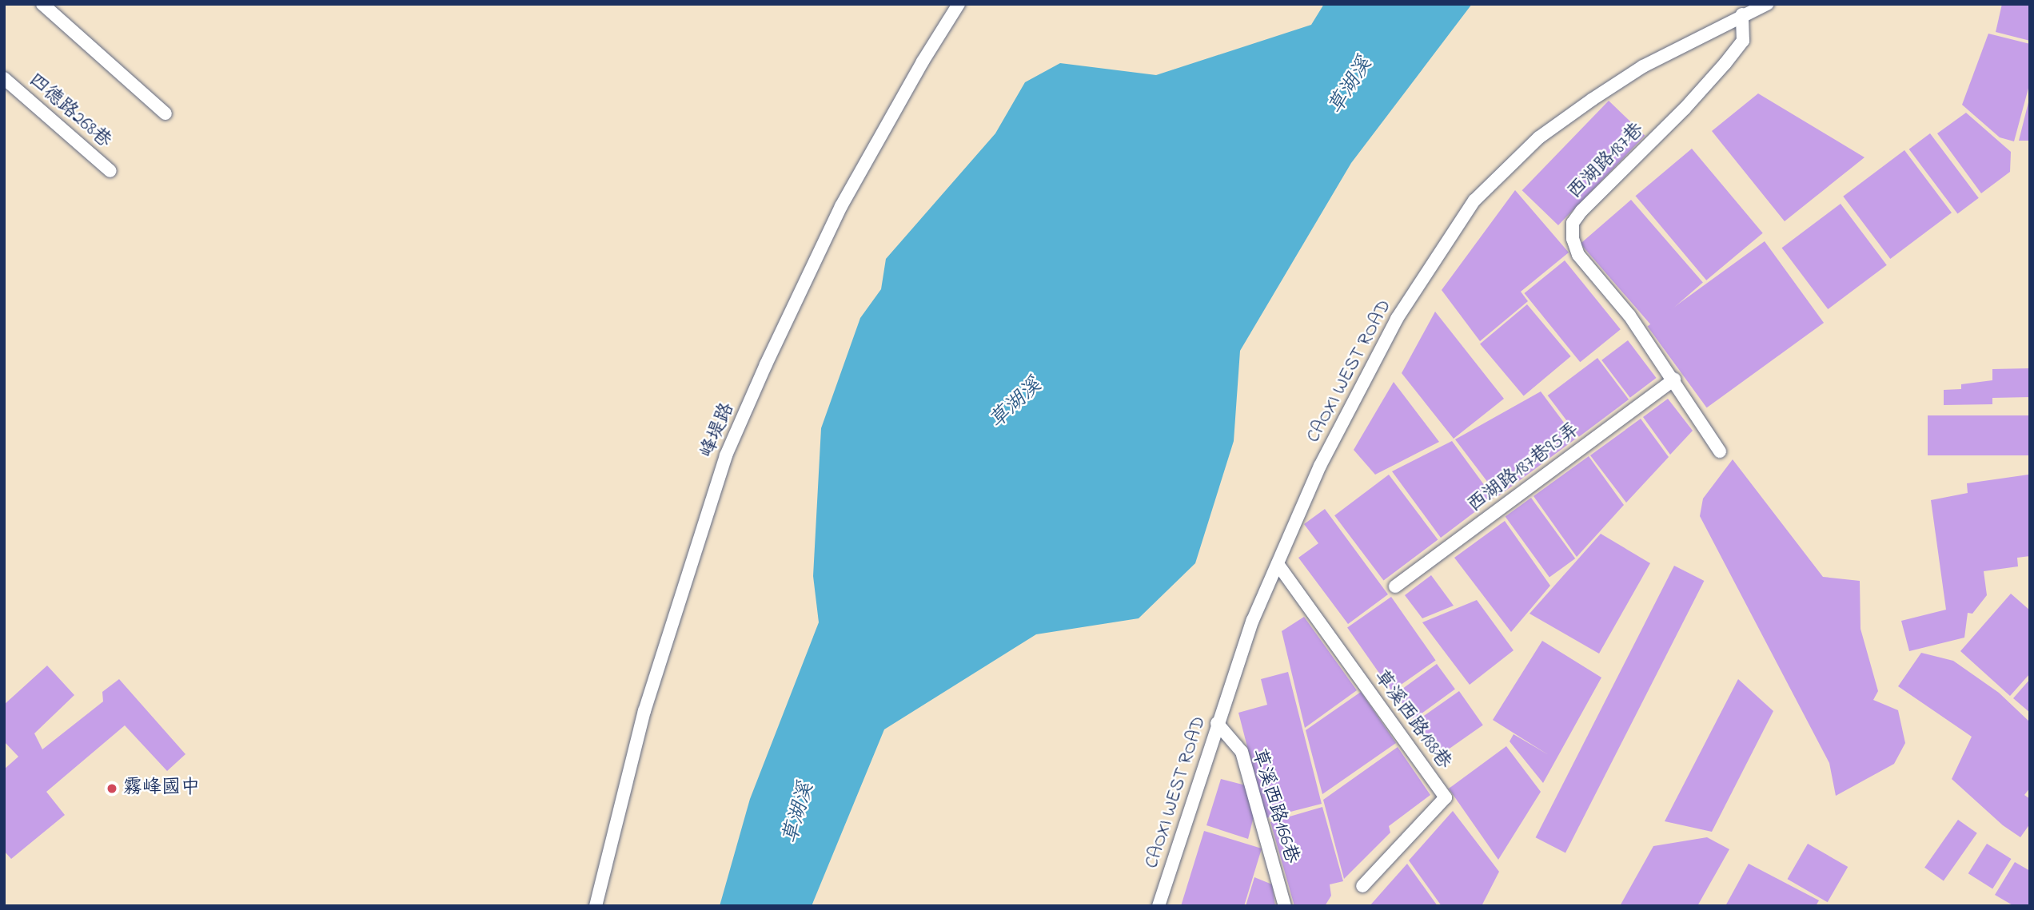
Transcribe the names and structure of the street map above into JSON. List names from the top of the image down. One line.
{"streets":{"street":["四德路268巷","西湖路187巷","CAOXI WEST ROAD","峰堤路","西湖路187巷95弄","草溪西路188巷","草溪西路166巷"]},"crossings":[["西湖路187巷","CAOXI WEST ROAD"],["西湖路187巷","西湖路187巷95弄"],["CAOXI WEST ROAD","草溪西路188巷"],["CAOXI WEST ROAD","草溪西路166巷"]],"water":["草湖溪"],"places":["霧峰國中"]}
